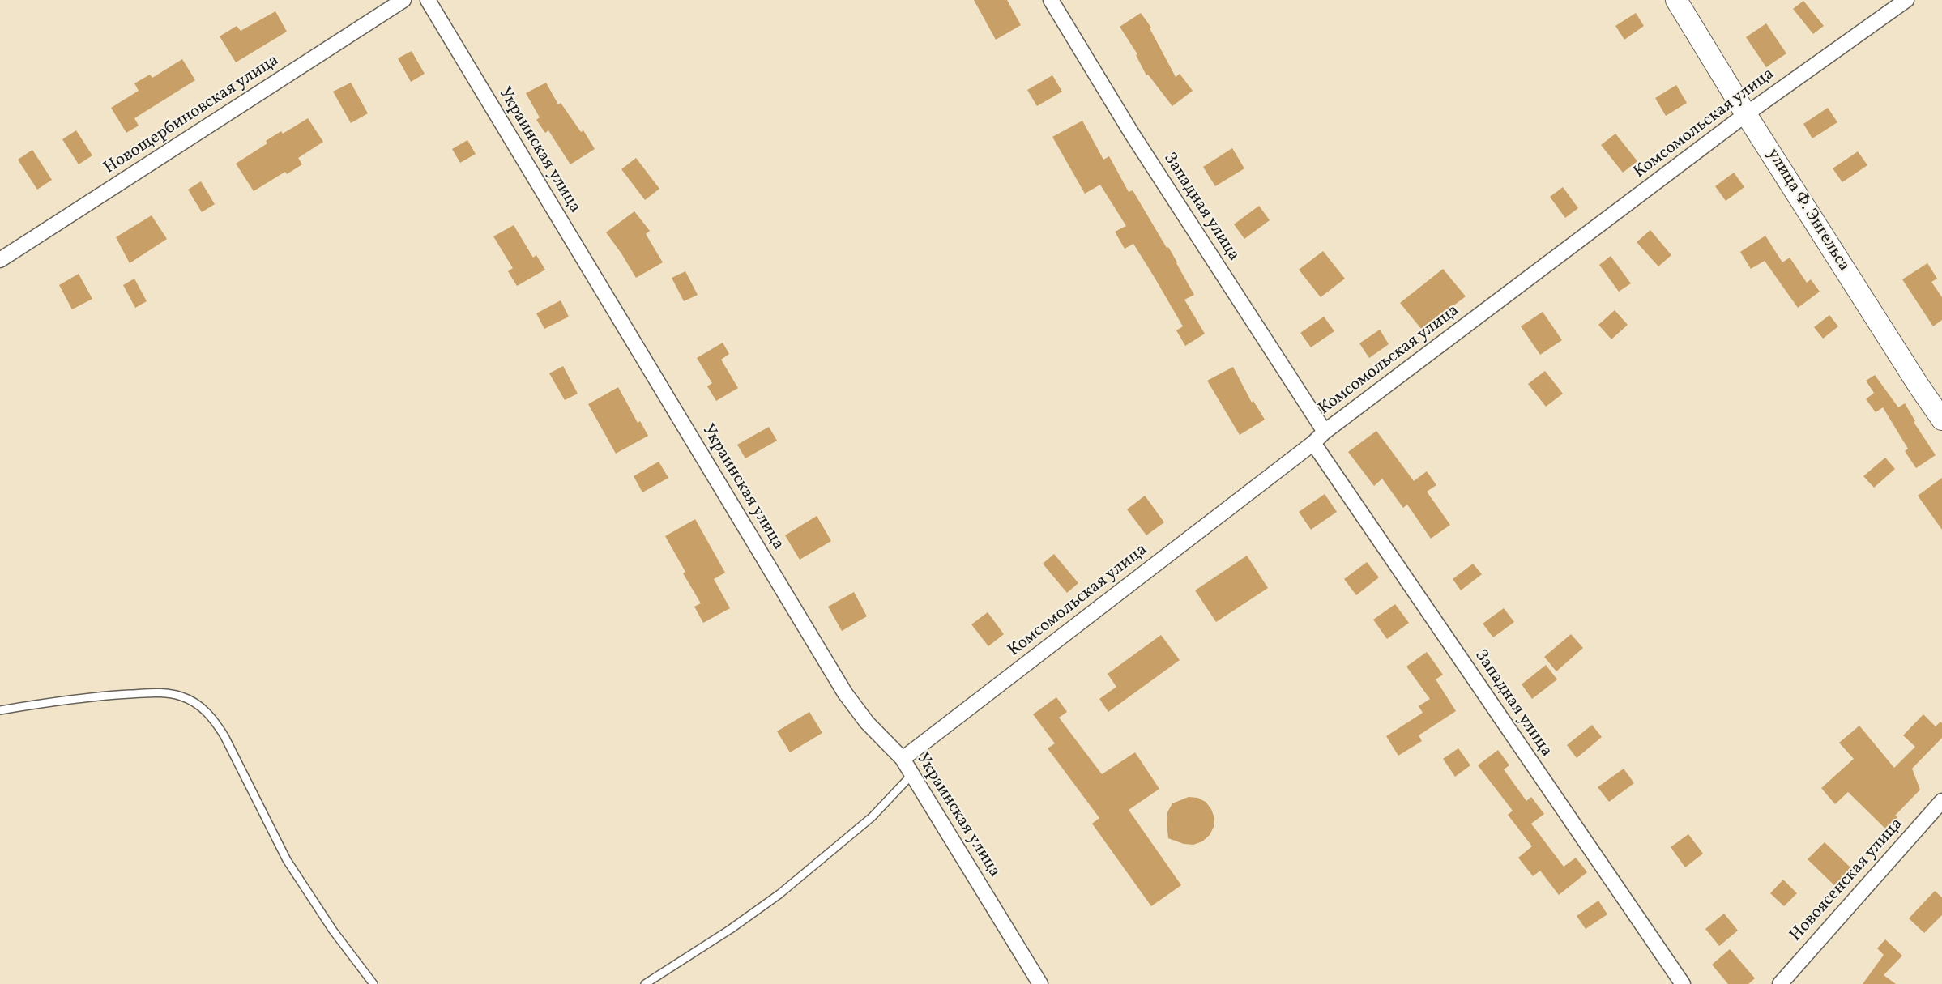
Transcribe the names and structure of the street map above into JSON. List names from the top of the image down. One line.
{"streets":{"main road":["улица Ф. Энгельса"],"street":["Новощербиновская улица","Комсомольская улица","Украинская улица","Западная улица","Новоясенская улица"]},"crossings":[["Комсомольская улица","Украинская улица"],["Комсомольская улица","Западная улица"],["Комсомольская улица","улица Ф. Энгельса"]]}
